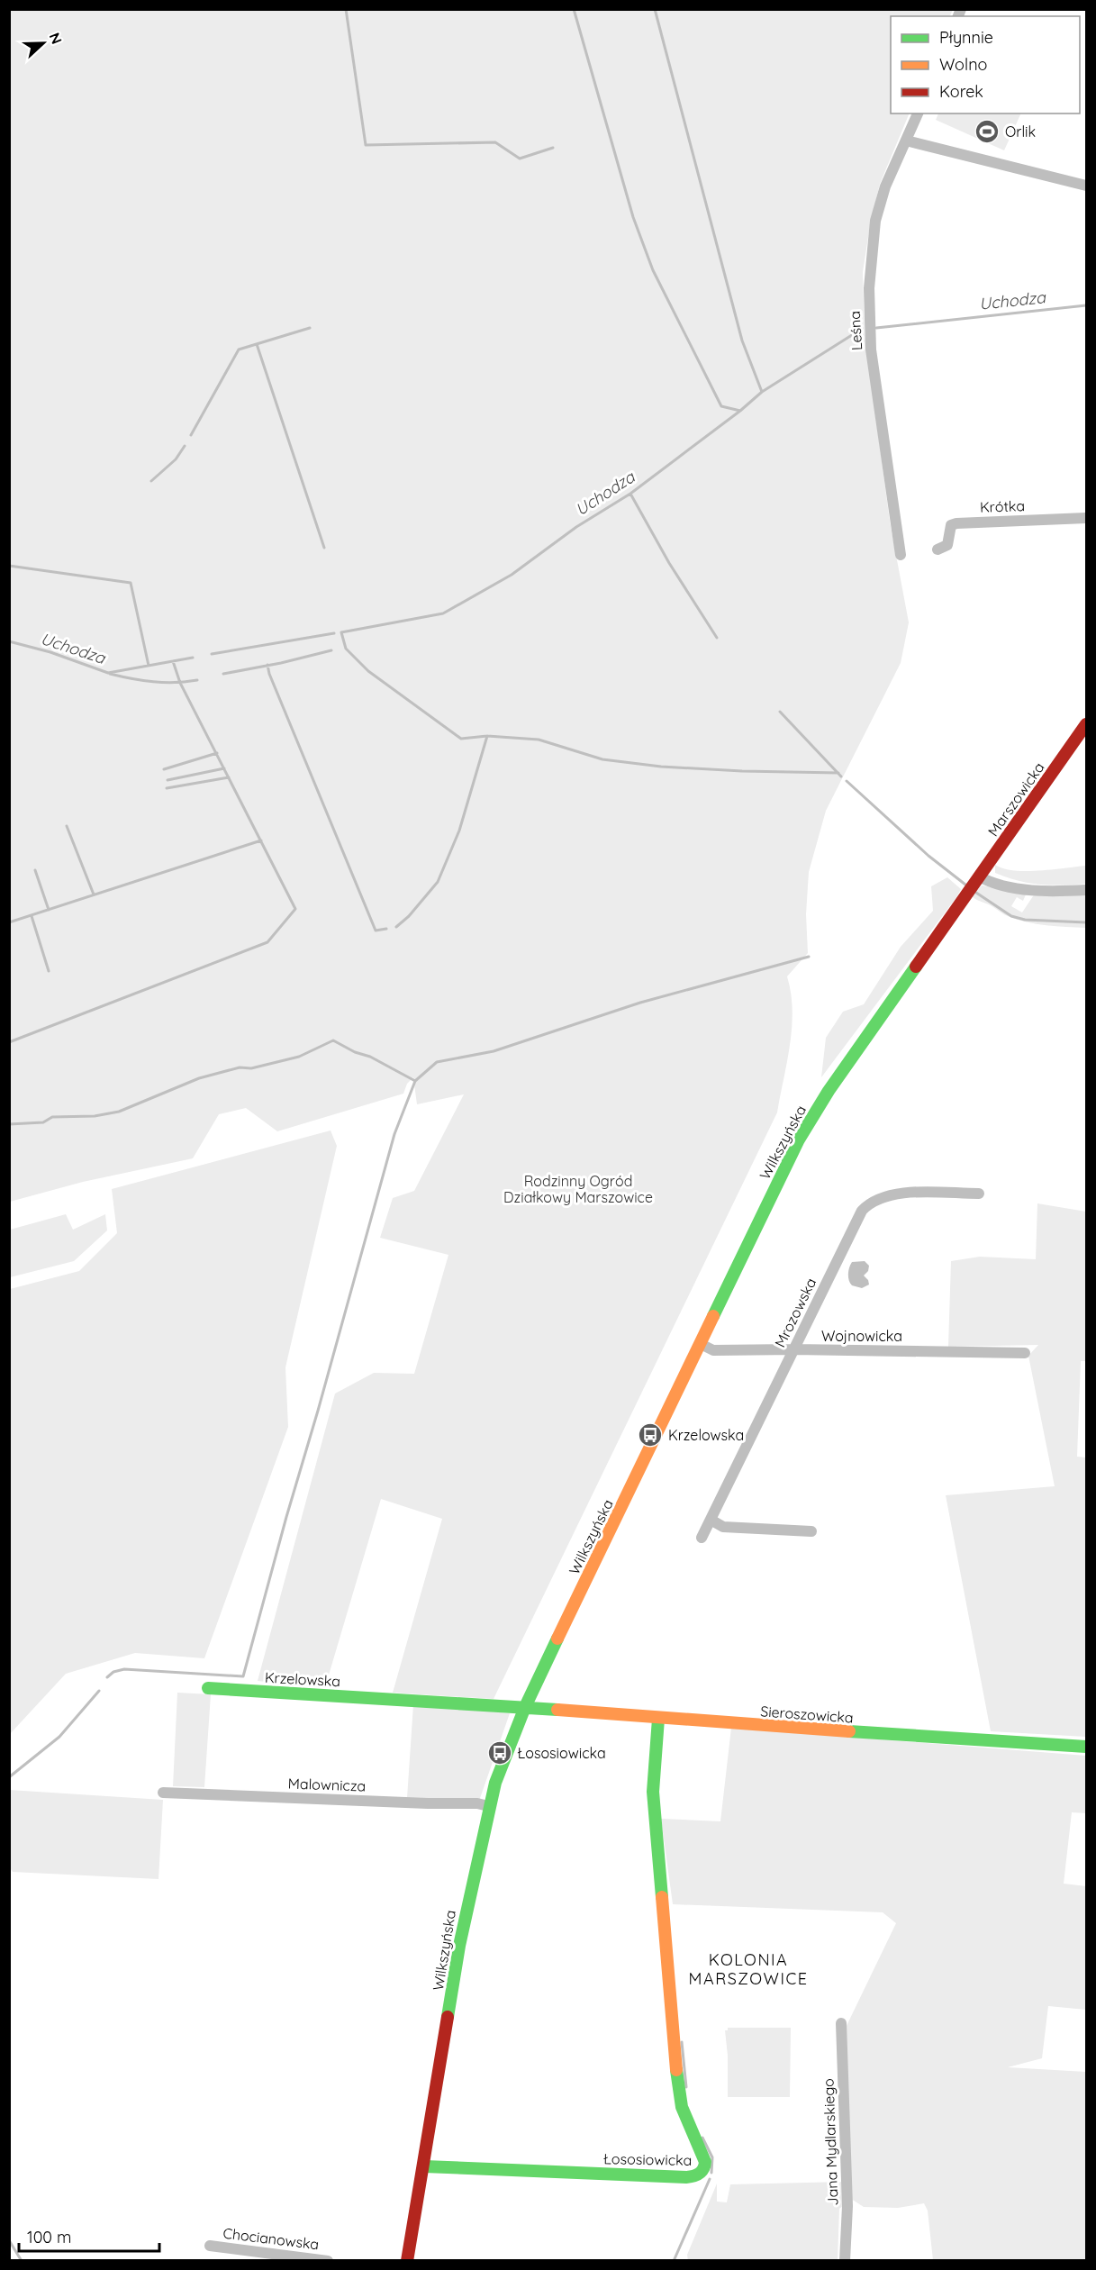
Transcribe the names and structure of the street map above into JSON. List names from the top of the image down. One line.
{"streets":{"street":["Leśna","Krótka","Marszowicka","Wilkszyńska","Mrozowska","Wojnowicka","Krzelowska","Sieroszowicka","Malownicza","Jana Mydlarskiego","Łososiowicka","Chocianowska"]},"crossings":[["Marszowicka","Wilkszyńska"],["Wilkszyńska","Wojnowicka"],["Wilkszyńska","Krzelowska"],["Wilkszyńska","Sieroszowicka"],["Wilkszyńska","Malownicza"],["Wilkszyńska","Łososiowicka"],["Mrozowska","Wojnowicka"],["Krzelowska","Sieroszowicka"],["Sieroszowicka","Łososiowicka"]],"districts":["KOLONIA MARSZOWICE"],"water":["Uchodza"],"parks":["Rodzinny Ogród Działkowy Marszowice"],"places":{"sports":["Orlik"],"bus stop":["Krzelowska","Łososiowicka"]},"legend":["Płynnie","Wolno","Korek"],"scale_bar":"100 m","north":"right"}
